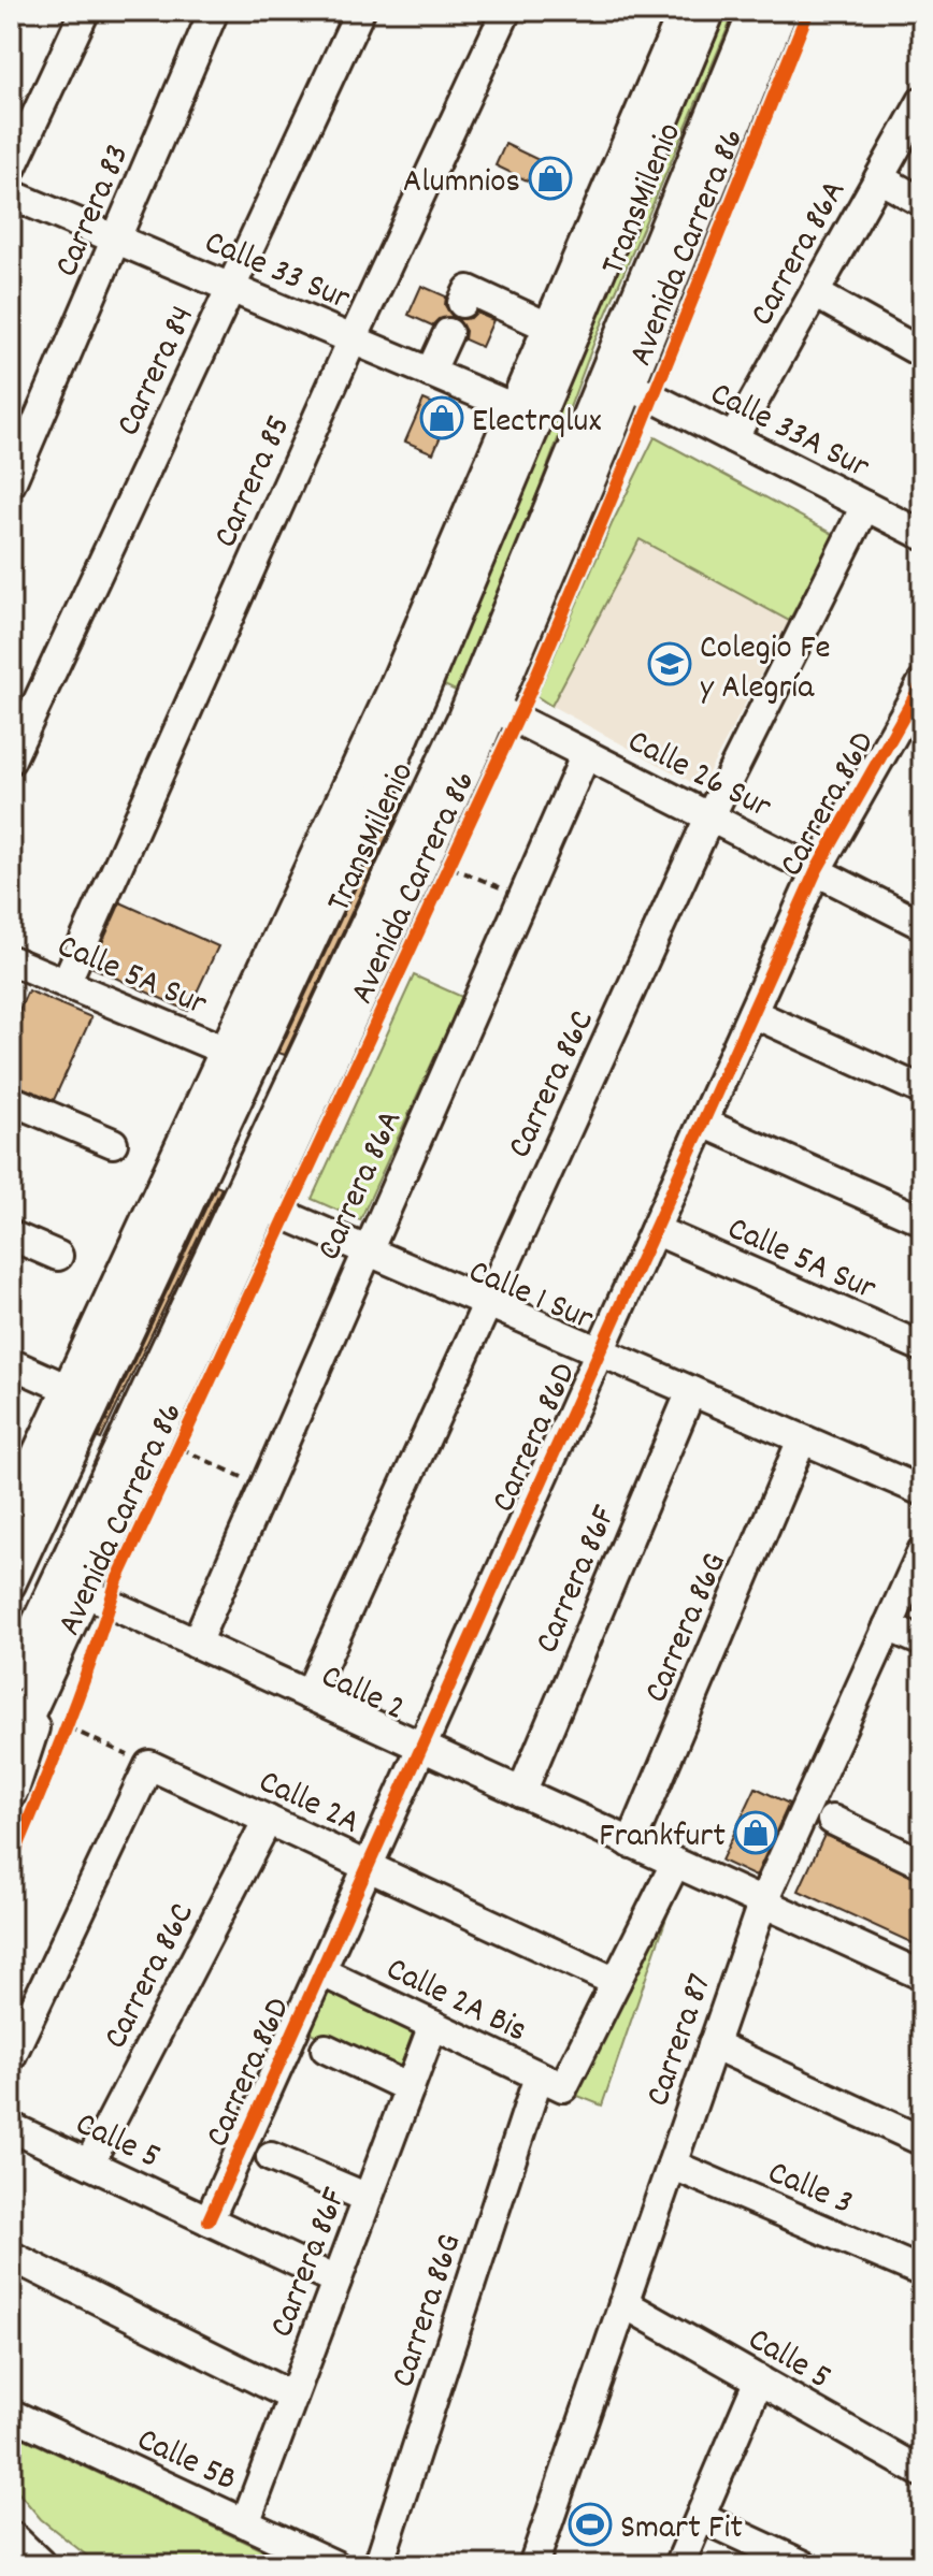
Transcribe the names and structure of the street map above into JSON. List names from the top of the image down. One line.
{"streets":{"main road":["Avenida Carrera 86"],"street":["TransMilenio","Carrera 83","Carrera 86A","Calle 33 Sur","Carrera 84","Calle 33A Sur","Carrera 85","Calle 26 Sur","Carrera 86D","Calle 5A Sur","Carrera 86C","Calle 1 Sur","Carrera 86F","Carrera 86G","Calle 2","Calle 2A","Calle 2A Bis","Carrera 87","Calle 5","Calle 3","Calle 5B"]},"crossings":[["Carrera 83","Calle 33 Sur"],["Avenida Carrera 86","Calle 33A Sur"],["Avenida Carrera 86","Calle 26 Sur"],["Avenida Carrera 86","Calle 1 Sur"],["Avenida Carrera 86","Calle 2"],["Carrera 86A","Calle 33A Sur"],["Carrera 86A","Calle 26 Sur"],["Carrera 86A","Calle 1 Sur"],["Carrera 86A","Calle 2"],["Calle 33 Sur","Carrera 84"],["Calle 33 Sur","Carrera 85"],["Calle 33A Sur","Carrera 86C"],["Carrera 85","Calle 5A Sur"],["Calle 26 Sur","Carrera 86D"],["Calle 26 Sur","Carrera 86C"],["Carrera 86D","Calle 5A Sur"],["Carrera 86D","Calle 1 Sur"],["Carrera 86D","Calle 2"],["Carrera 86D","Calle 2A"],["Carrera 86D","Calle 2A Bis"],["Carrera 86D","Calle 5"],["Carrera 86C","Calle 1 Sur"],["Carrera 86C","Calle 2"],["Carrera 86C","Calle 2A"],["Carrera 86C","Calle 5"],["Calle 1 Sur","Carrera 86F"],["Calle 1 Sur","Carrera 86G"],["Carrera 86F","Calle 2"],["Carrera 86F","Calle 2A Bis"],["Carrera 86F","Calle 5"],["Carrera 86F","Calle 5B"],["Carrera 86G","Calle 2"],["Carrera 86G","Calle 2A"],["Carrera 86G","Calle 2A Bis"],["Calle 2","Carrera 87"],["Carrera 87","Calle 5"],["Carrera 87","Calle 3"]],"places":{"shop":["Alumnios","Electrqlux","Frankfurt"],"school or university":["Colegio Fe y Alegría"],"sports":["Smart Fit"]}}
